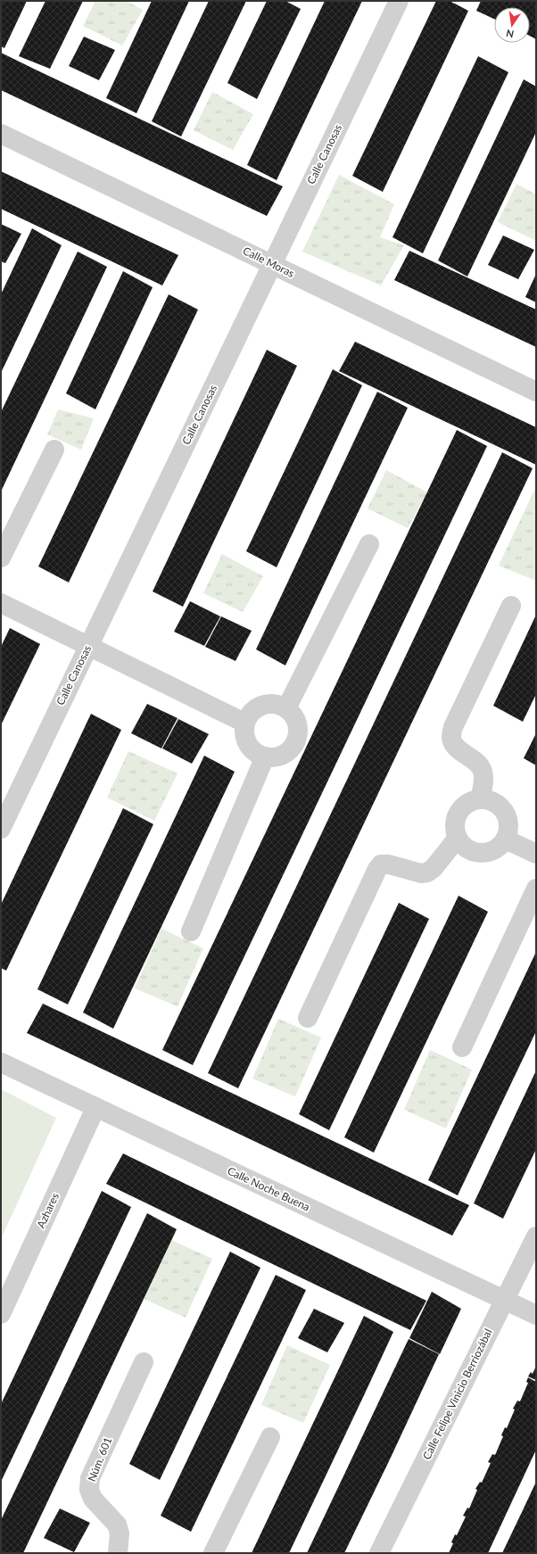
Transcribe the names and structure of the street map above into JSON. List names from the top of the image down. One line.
{"streets":{"street":["Calle Canosas","Calle Moras","Calle Noche Buena","Azhares","Calle Felipe Vinicio Berriozábal","Núm. 601"]},"crossings":[["Calle Canosas","Calle Moras"],["Calle Noche Buena","Azhares"],["Calle Noche Buena","Calle Felipe Vinicio Berriozábal"]],"north":"bottom"}
